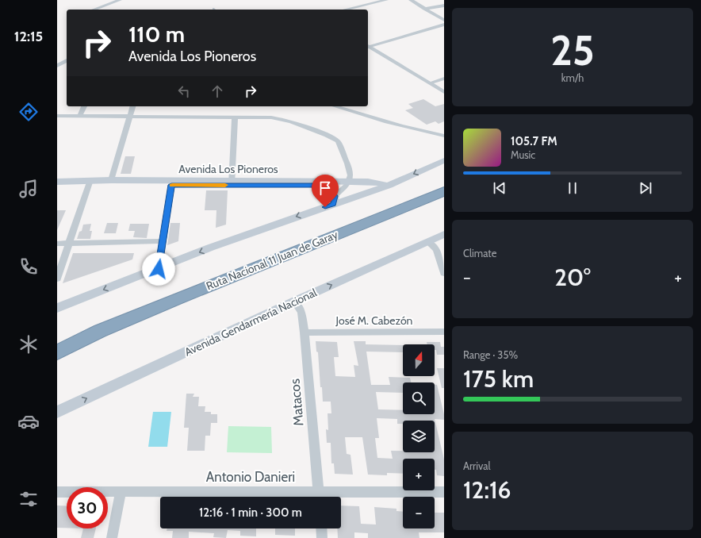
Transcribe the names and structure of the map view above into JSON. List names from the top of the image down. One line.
{"streets":{"highway":["Ruta Nacional 11 Juan de Garay"],"main road":["Avenida Los Pioneros","Avenida Gendarmería Nacional"],"street":["José M. Cabezón","Matacos","Antonio Danieri"]},"crossings":[["José M. Cabezón","Matacos"],["Avenida Gendarmería Nacional","Matacos"],["Matacos","Antonio Danieri"]],"north":"top","page":{"tabs":"12:15","tile":[["25","km/h"],"Climate",["Range · 35%","175 km"],["Arrival","12:16"]],"turn":["110 m","Avenida Los Pioneros"],"song":["105.7 FM","Music"],"heat":["−","20°","+"],"map_buttons":["+","−"],"limit":"30","trip":"12:16 · 1 min · 300 m"}}
